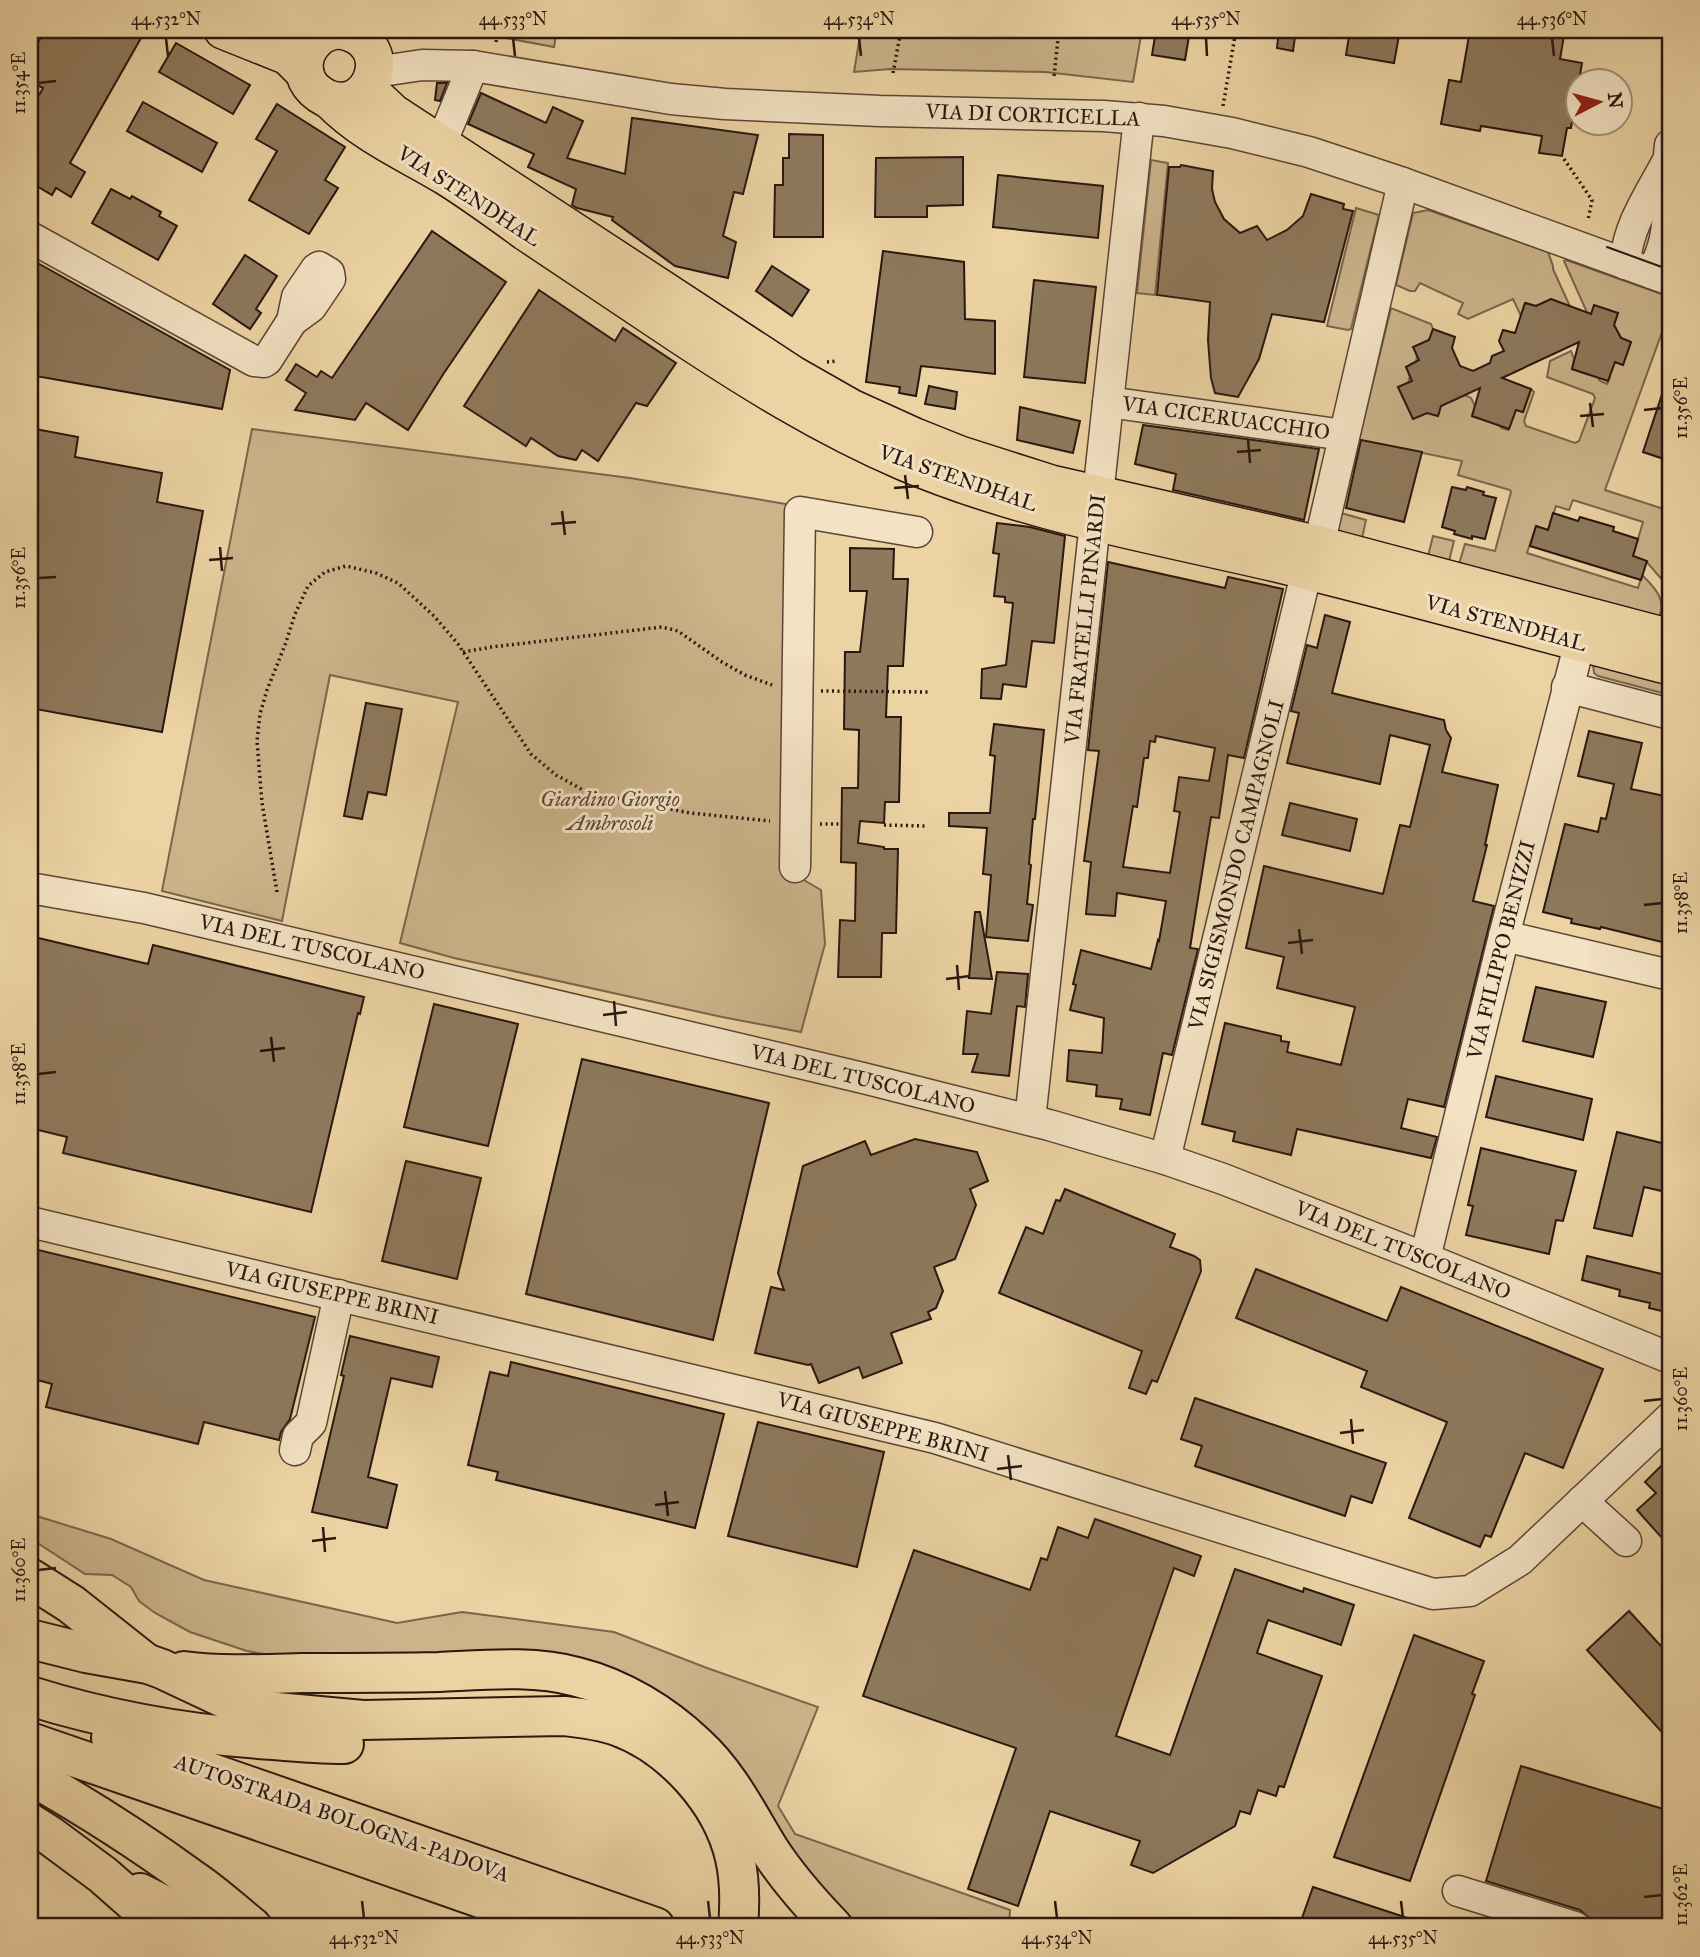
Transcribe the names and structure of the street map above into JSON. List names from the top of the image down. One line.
{"streets":{"highway":["AUTOSTRADA BOLOGNA-PADOVA"],"main road":["VIA STENDHAL"],"street":["VIA DI CORTICELLA","VIA CICERUACCHIO","VIA FRATELLI PINARDI","VIA SIGISMONDO CAMPAGNOLI","VIA DEL TUSCOLANO","VIA FILIPPO BENIZZI","VIA GIUSEPPE BRINI"]},"crossings":[["VIA DI CORTICELLA","VIA STENDHAL"],["VIA DI CORTICELLA","VIA FRATELLI PINARDI"],["VIA DI CORTICELLA","VIA SIGISMONDO CAMPAGNOLI"],["VIA STENDHAL","VIA FRATELLI PINARDI"],["VIA STENDHAL","VIA SIGISMONDO CAMPAGNOLI"],["VIA STENDHAL","VIA FILIPPO BENIZZI"],["VIA CICERUACCHIO","VIA FRATELLI PINARDI"],["VIA CICERUACCHIO","VIA SIGISMONDO CAMPAGNOLI"],["VIA FRATELLI PINARDI","VIA DEL TUSCOLANO"],["VIA SIGISMONDO CAMPAGNOLI","VIA DEL TUSCOLANO"],["VIA DEL TUSCOLANO","VIA FILIPPO BENIZZI"]],"parks":["Giardino Giorgio Ambrosoli"],"north":"right","coordinates":["44.532°N","44.533°N","44.534°N","44.535°N","44.536°N","11.354°E","11.356°E","11.358°E","11.360°E","11.362°E"]}
